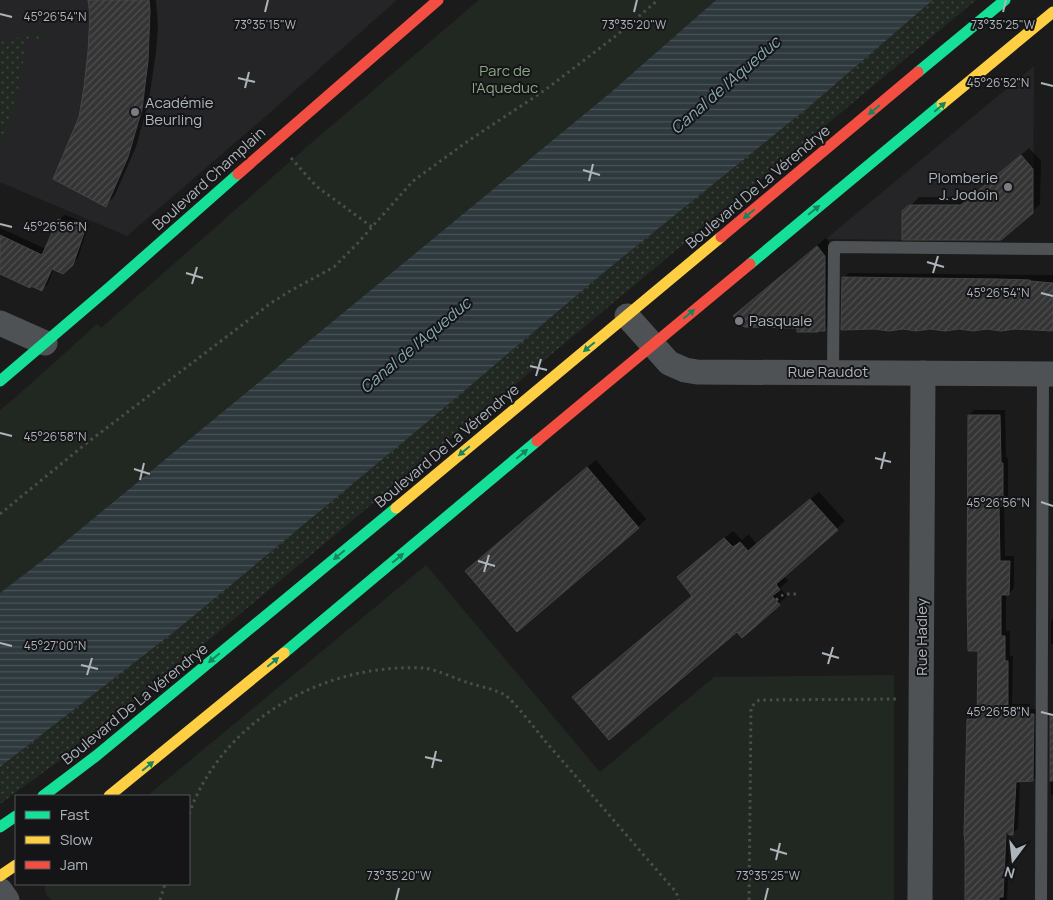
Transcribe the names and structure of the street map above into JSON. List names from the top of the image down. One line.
{"streets":{"main road":["Boulevard Champlain","Boulevard De La Vérendrye"],"street":["Rue Raudot","Rue Hadley"]},"crossings":[["Boulevard De La Vérendrye","Rue Raudot"],["Rue Raudot","Rue Hadley"]],"water":["Canal de l'Aqueduc"],"parks":["Parc de l'Aqueduc"],"places":["Académie Beurling","Plomberie J. Jodoin","Pasquale"],"legend":["Fast","Slow","Jam"],"north":"bottom","coordinates":["45°26'54\"N","73°35'15\"W","73°35'20\"W","73°35'25\"W","45°26'52\"N","45°26'56\"N","45°26'58\"N","45°27'00\"N"]}
